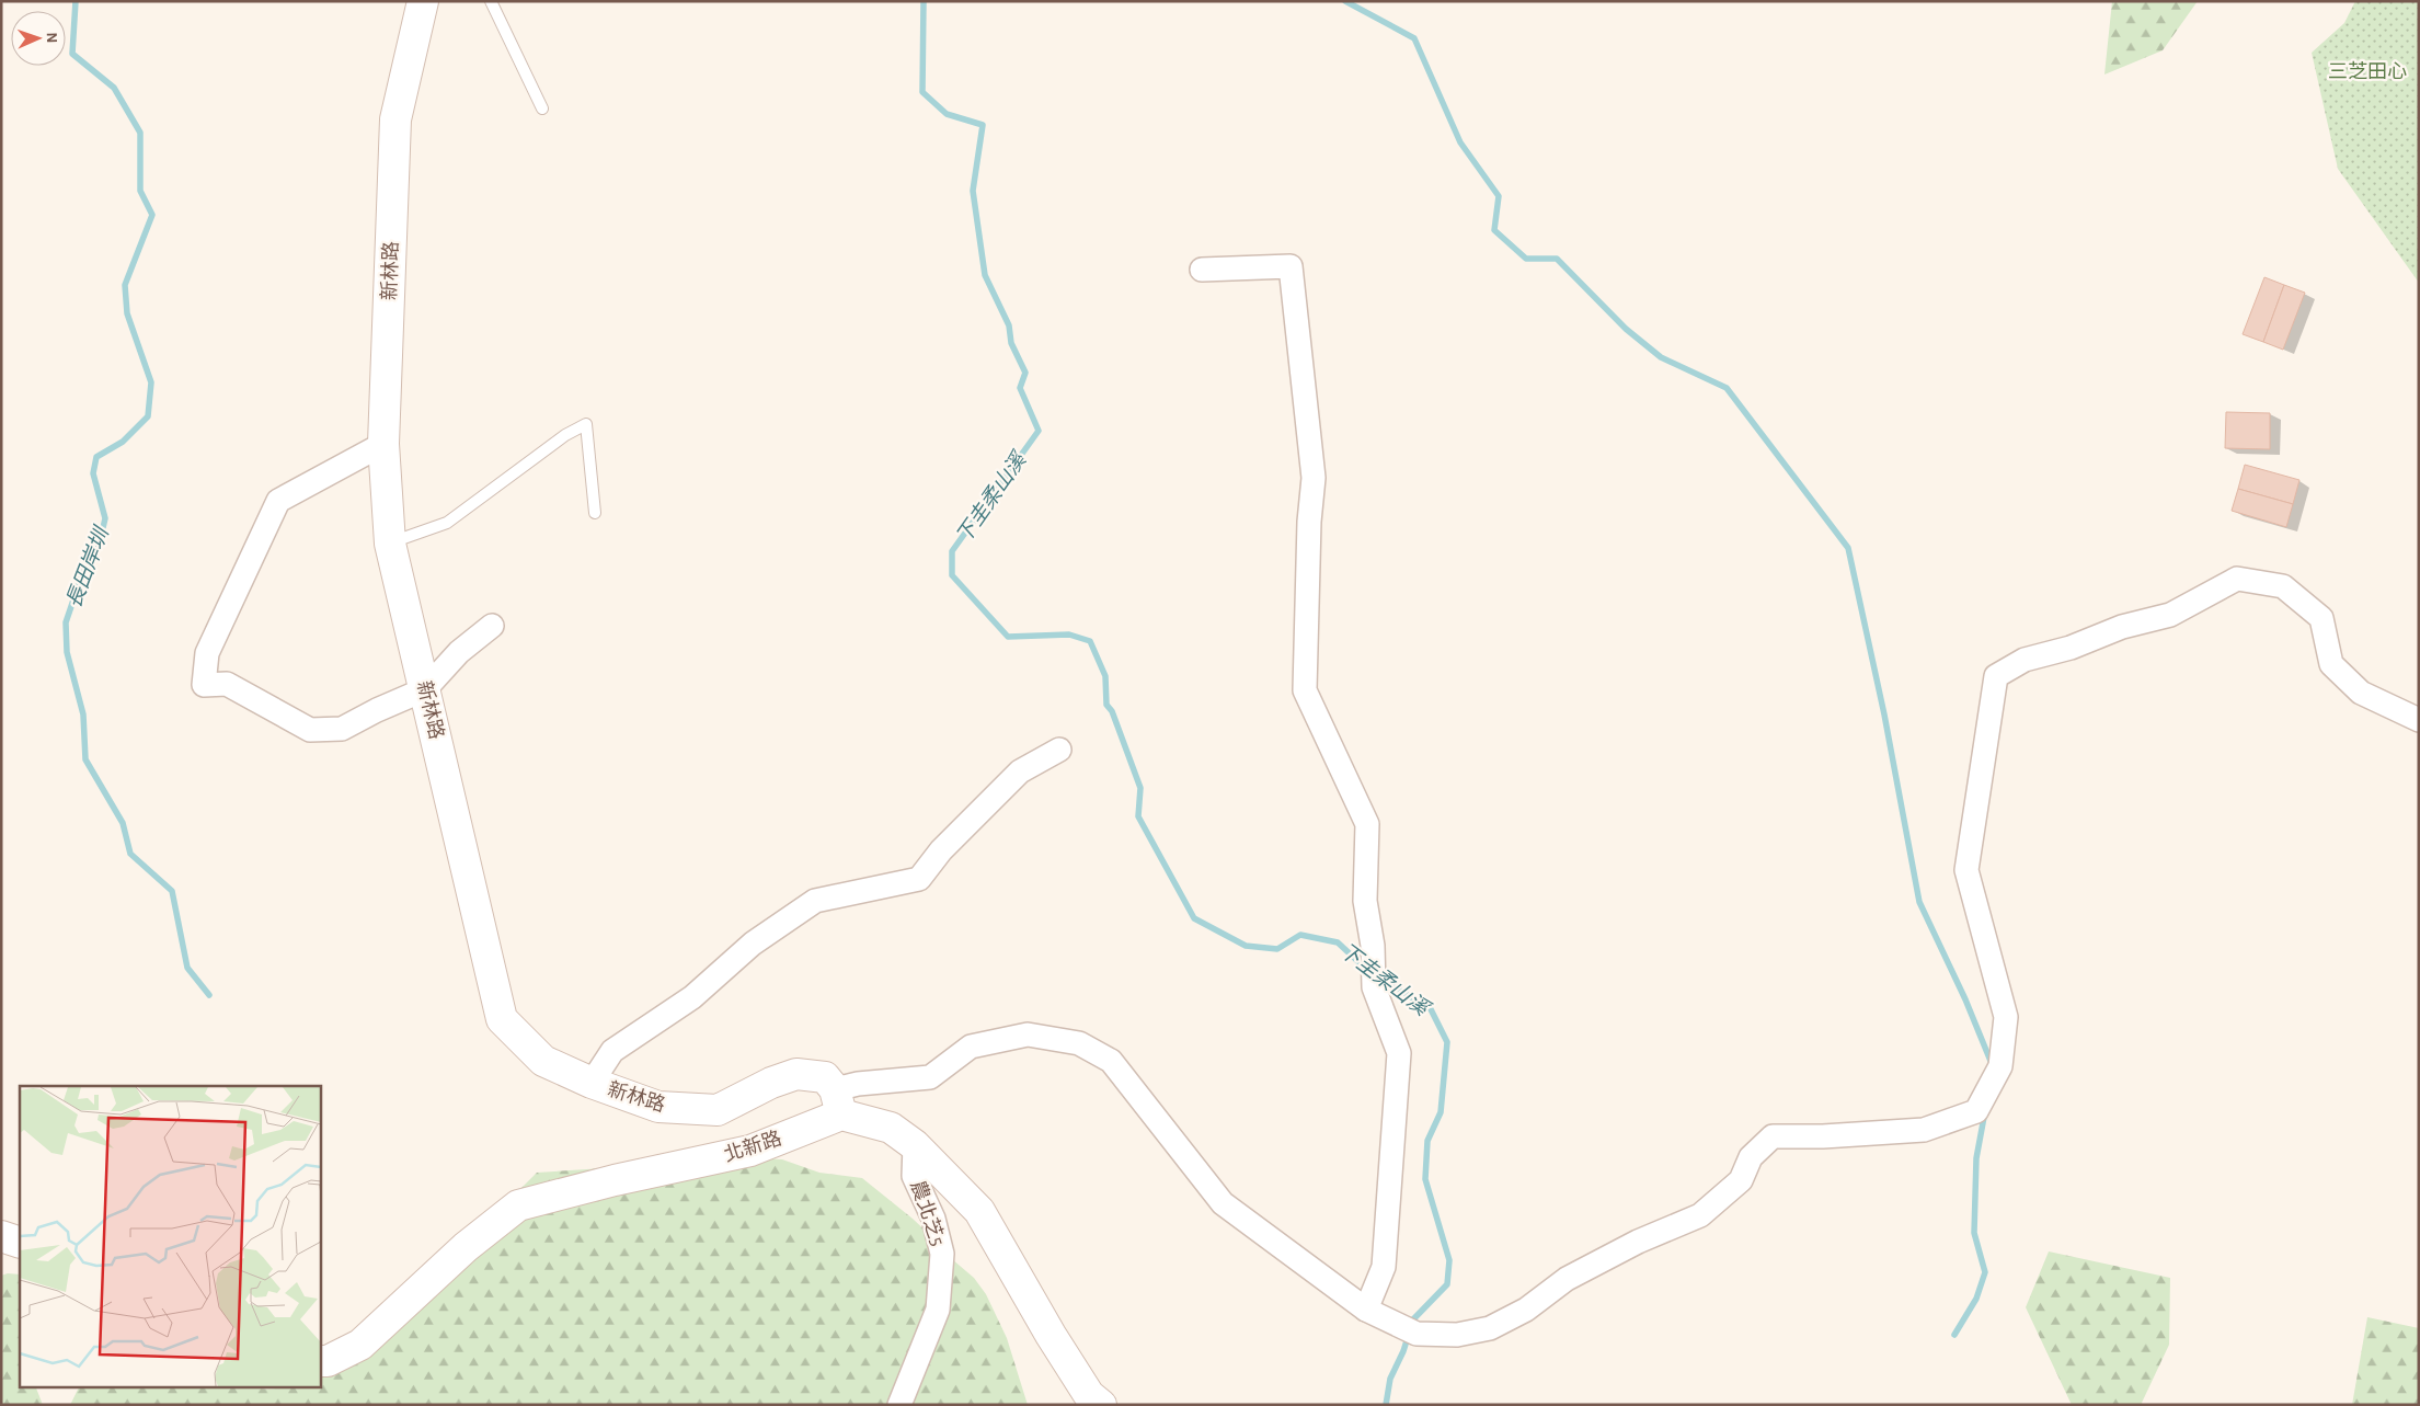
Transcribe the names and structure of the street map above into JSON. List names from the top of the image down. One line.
{"streets":{"street":["新林路","北新路","農北芝5"]},"crossings":[["新林路","北新路"]],"water":["下圭柔山溪","長田岸圳"],"parks":["三芝田心"],"north":"right"}
